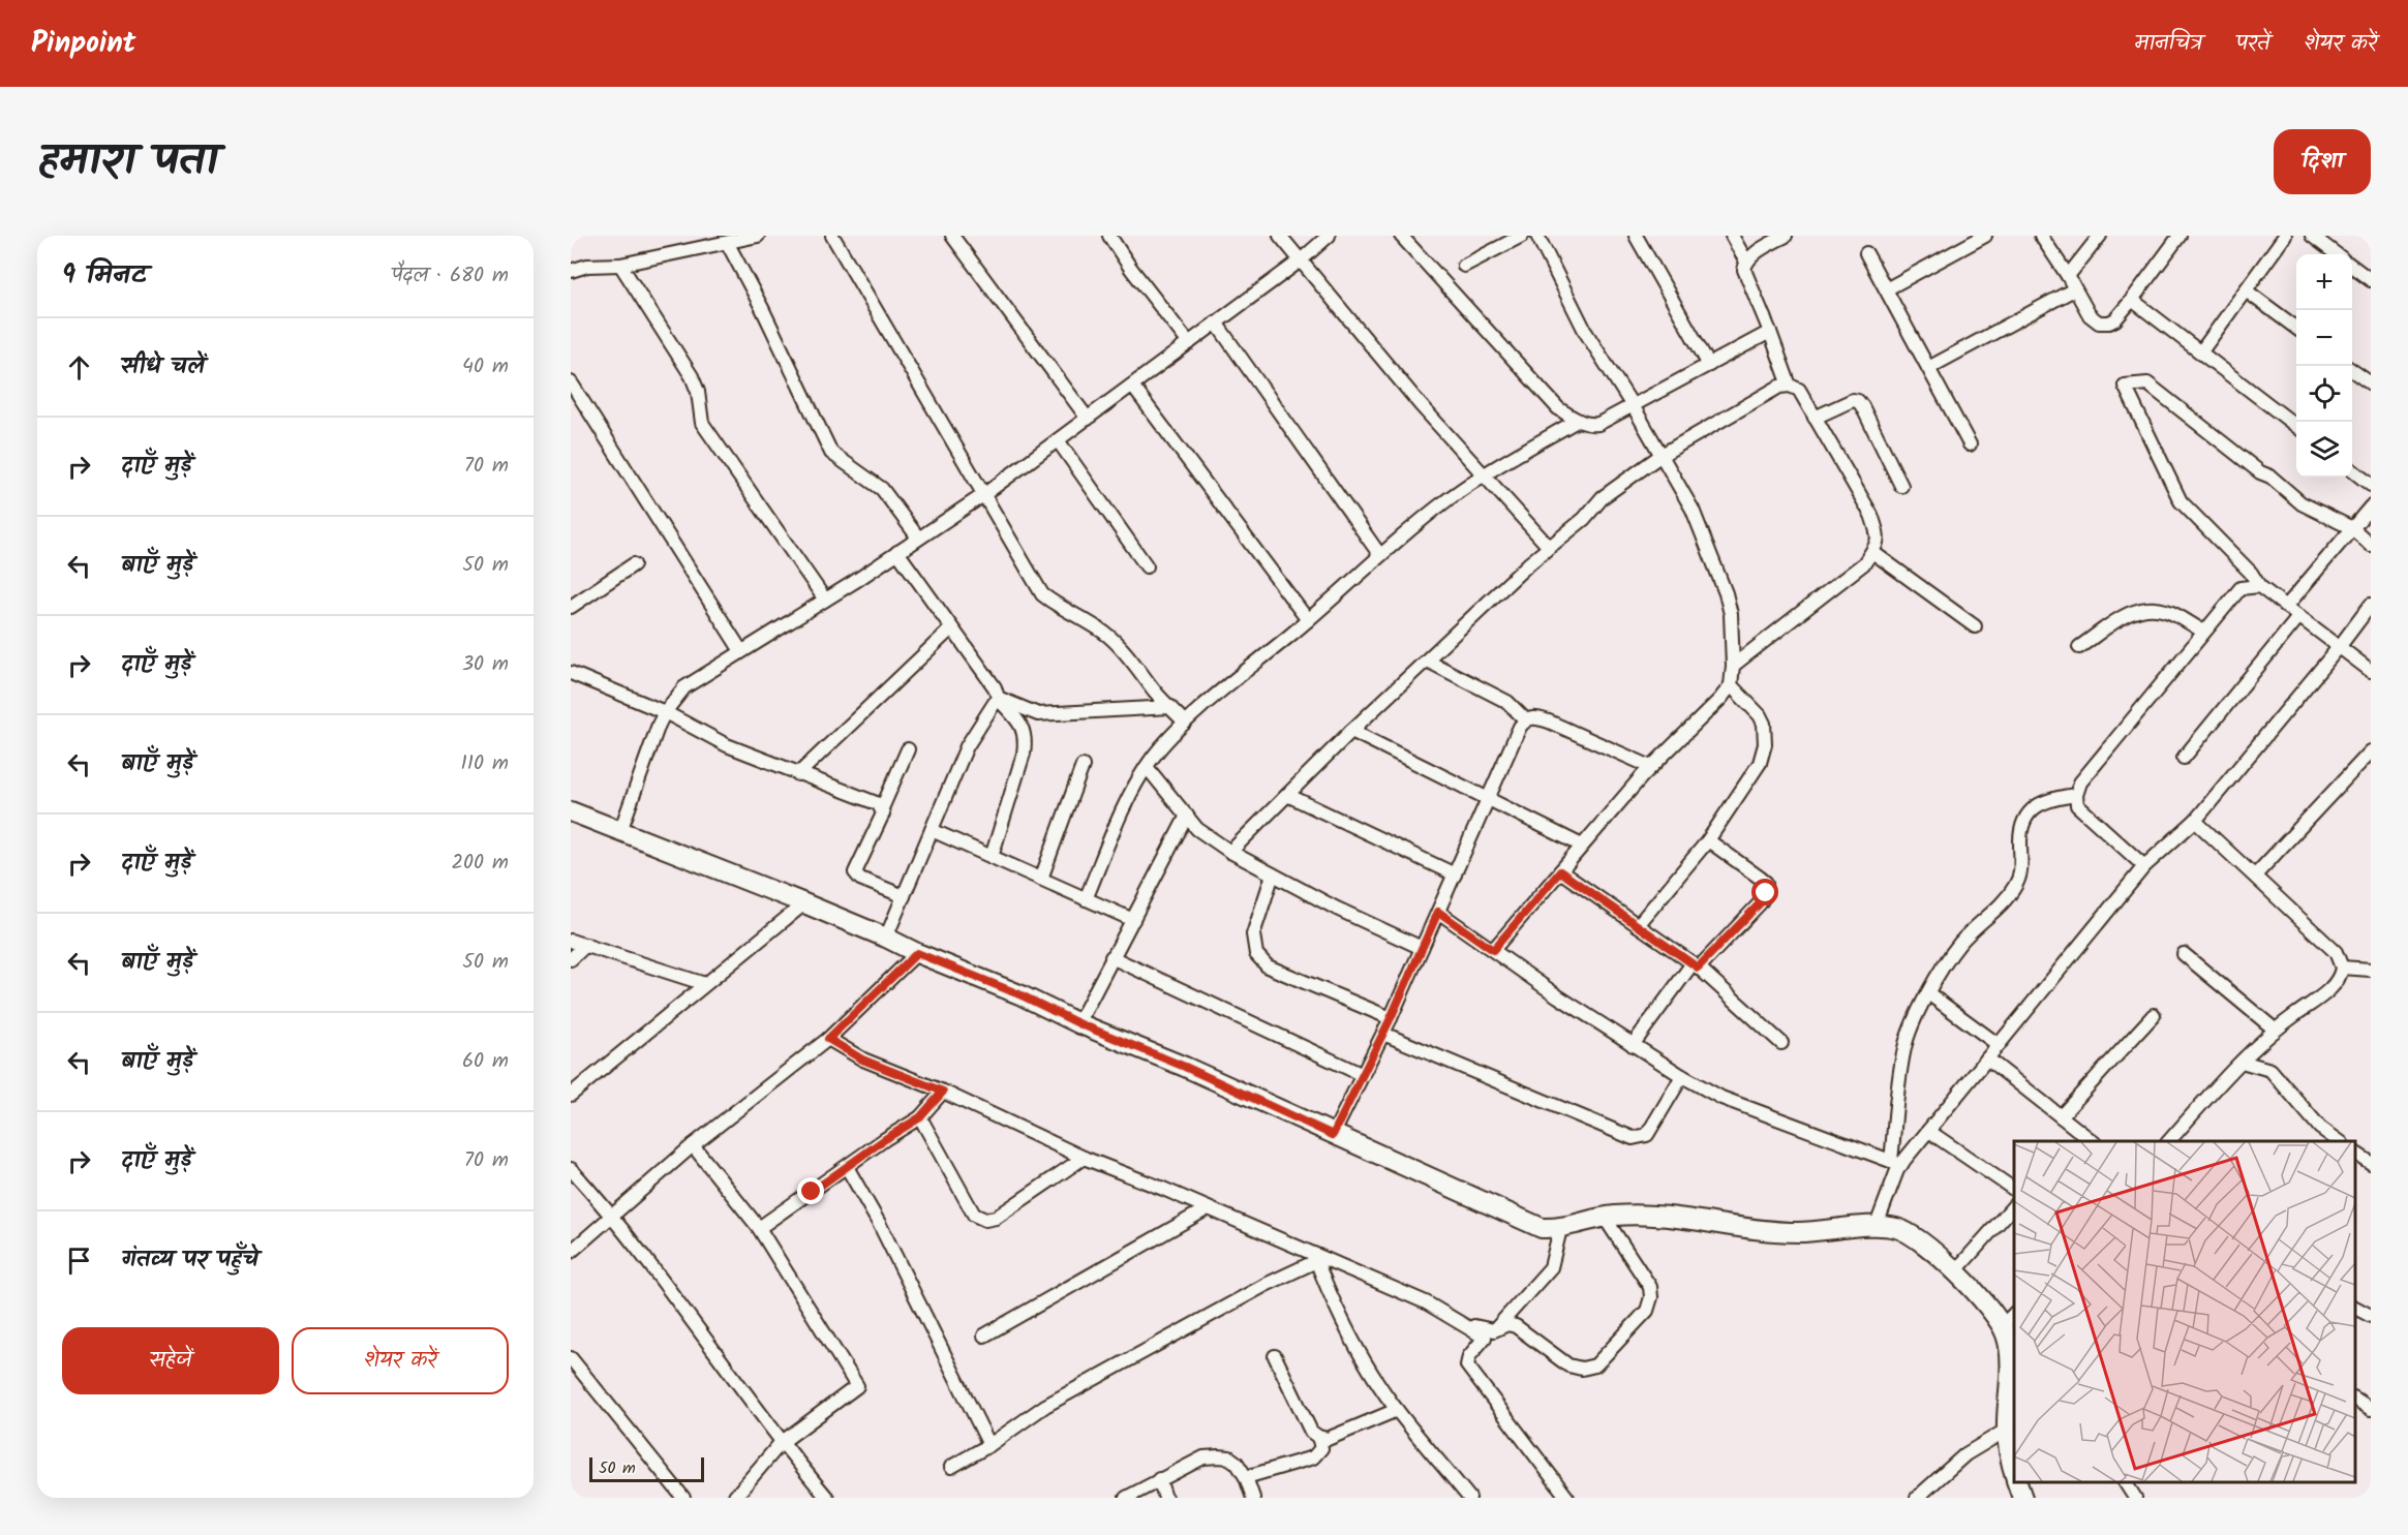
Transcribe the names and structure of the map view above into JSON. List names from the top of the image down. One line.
{"scale_bar":"50 m","page":{"header":"Pinpoint","nav":["मानचित्र","परतें","शेयर करें"],"title":"हमारा पता","buttons":["दिशा",["सहेजें","शेयर करें"]],"heading":["9 मिनट","पैदल · 680 m"],"map_buttons":["+","−"],"list":[["सीधे चलें","40 m"],["दाएँ मुड़ें","70 m"],["बाएँ मुड़ें","50 m"],["दाएँ मुड़ें","30 m"],["बाएँ मुड़ें","110 m"],["दाएँ मुड़ें","200 m"],["बाएँ मुड़ें","50 m"],["बाएँ मुड़ें","60 m"],["दाएँ मुड़ें","70 m"],"गंतव्य पर पहुँचे"],"scale":"50 m"}}
